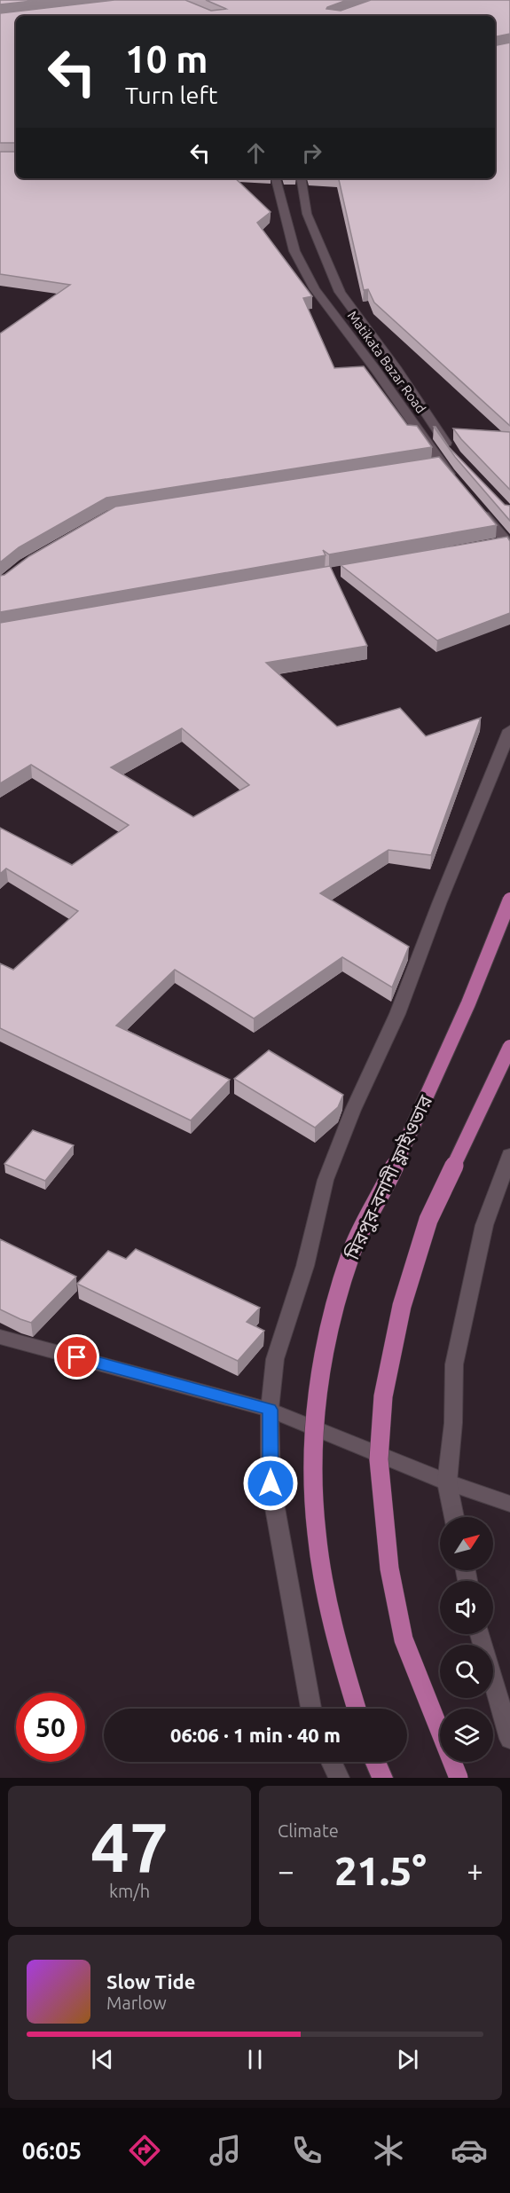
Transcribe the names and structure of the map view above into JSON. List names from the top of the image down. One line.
{"streets":{"main road":["মিরপুর-বনানী ফ্লাইওভার"],"street":["Matikata Bazar Road"]},"north":"top right","page":{"turn":["10 m","Turn left"],"limit":"50","trip":"06:06 · 1 min · 40 m","tile":[["47","km/h"],"Climate"],"heat":["−","21.5°","+"],"song":["Slow Tide","Marlow"],"tabs":"06:05"}}
